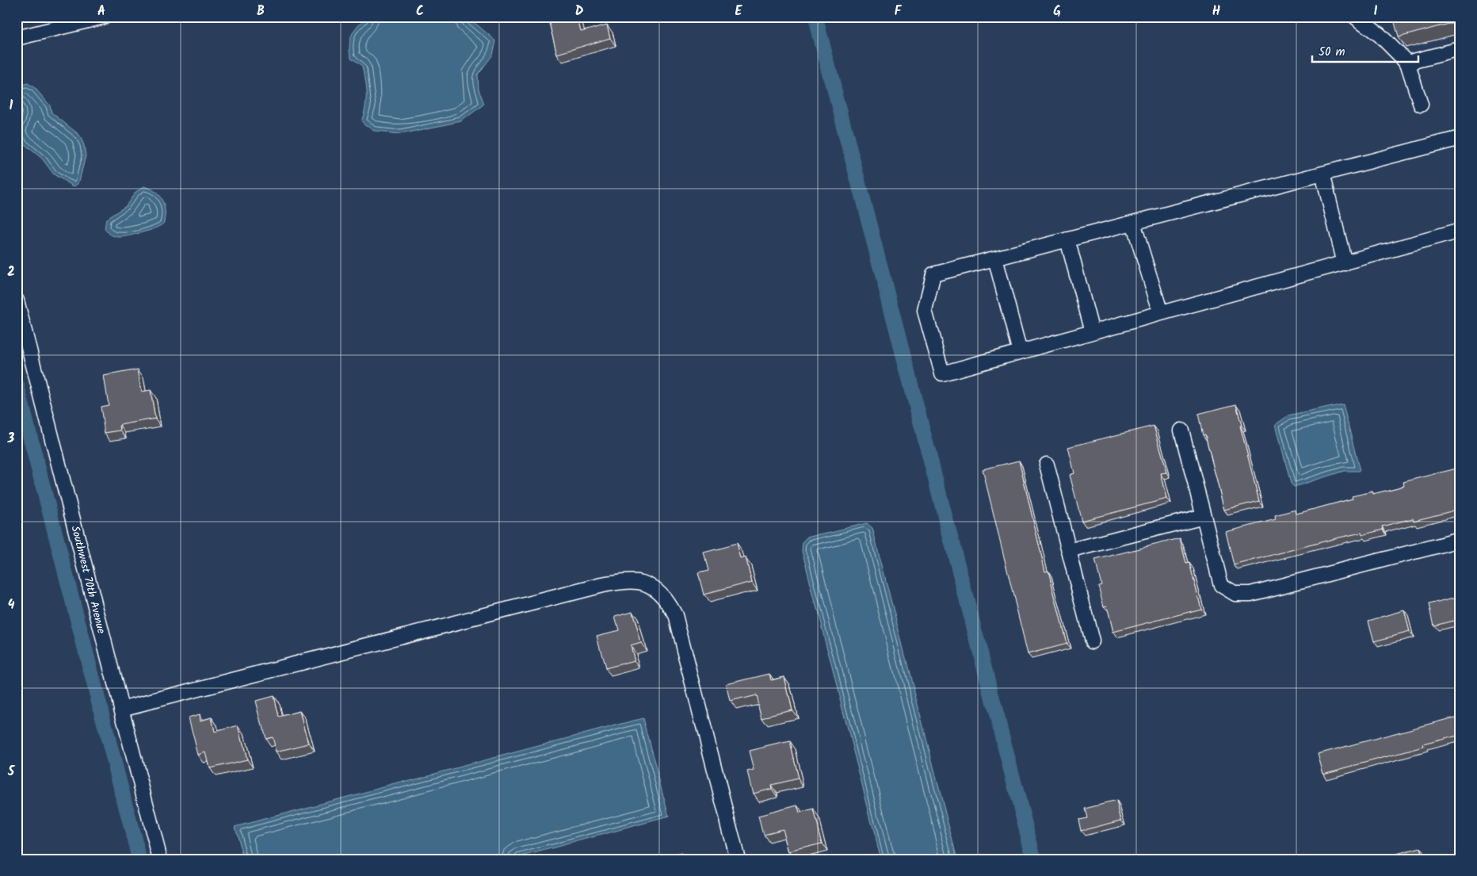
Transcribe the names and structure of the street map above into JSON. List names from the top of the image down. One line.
{"streets":{"street":["Southwest 70th Avenue"]},"scale_bar":"50 m","grid":{"columns":["A","B","C","D","E","F","G","H","I"],"rows":["1","2","3","4","5"]}}
